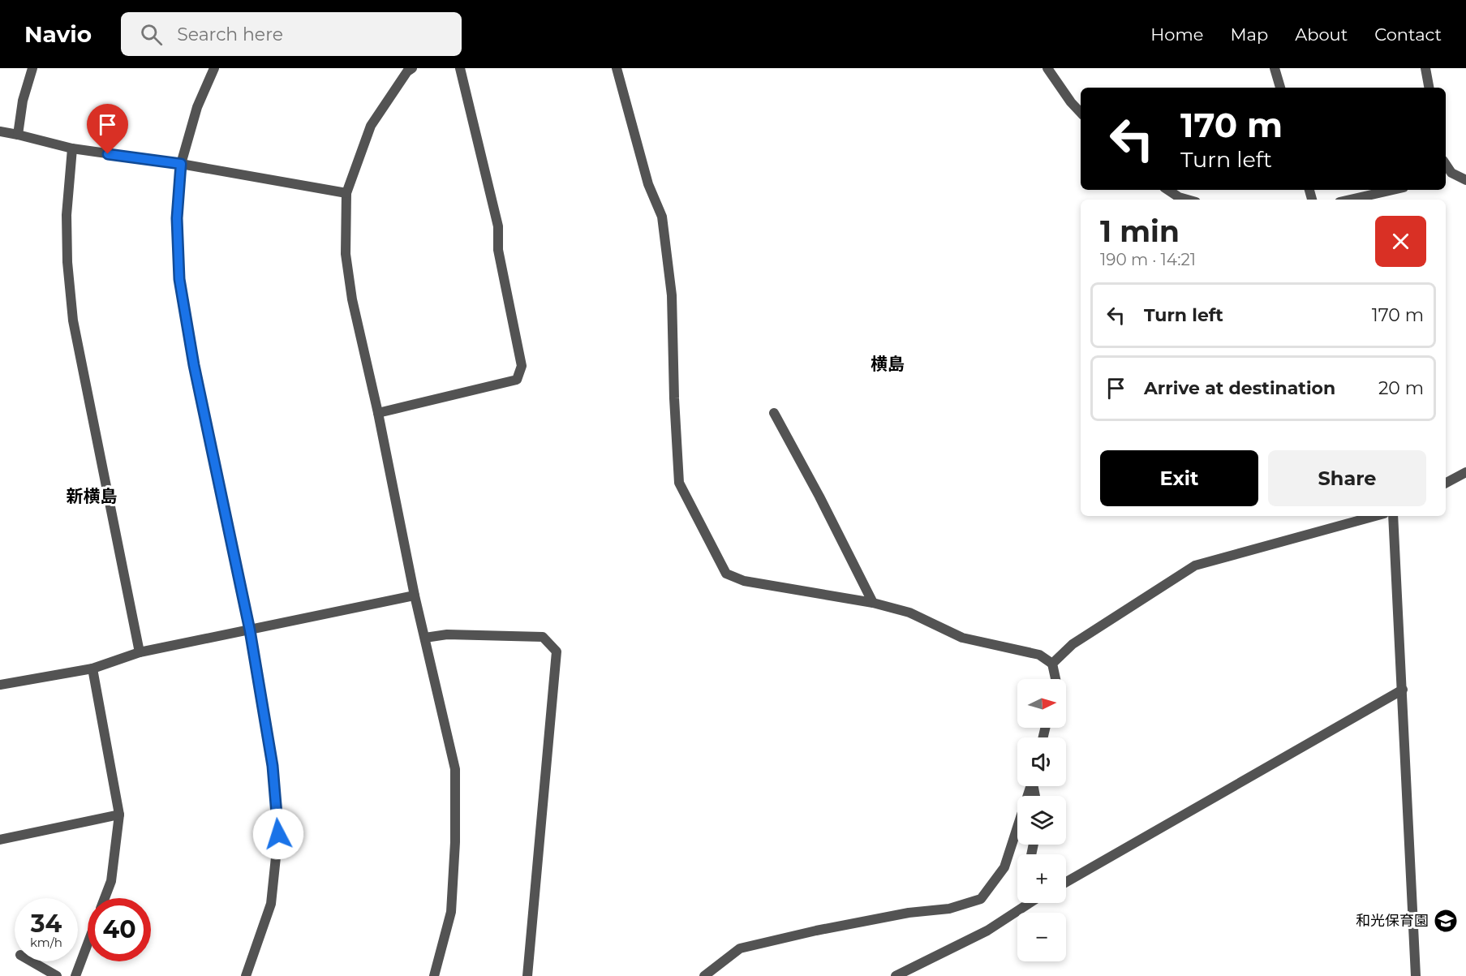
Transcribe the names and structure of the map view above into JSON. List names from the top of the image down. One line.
{"districts":["横島","新横島"],"places":{"school or university":["和光保育園"]},"north":"right","page":{"header":"Navio","search":"Search here","nav":["Home","Map","About","Contact"],"turn":["170 m","Turn left"],"heading":["1 min","190 m · 14:21"],"list":[{"name":"Turn left","value":"170 m"},{"name":"Arrive at destination","value":"20 m"}],"buttons":["Exit","Share"],"map_buttons":["+","−"],"speed":"34 km/h","limit":"40"}}
